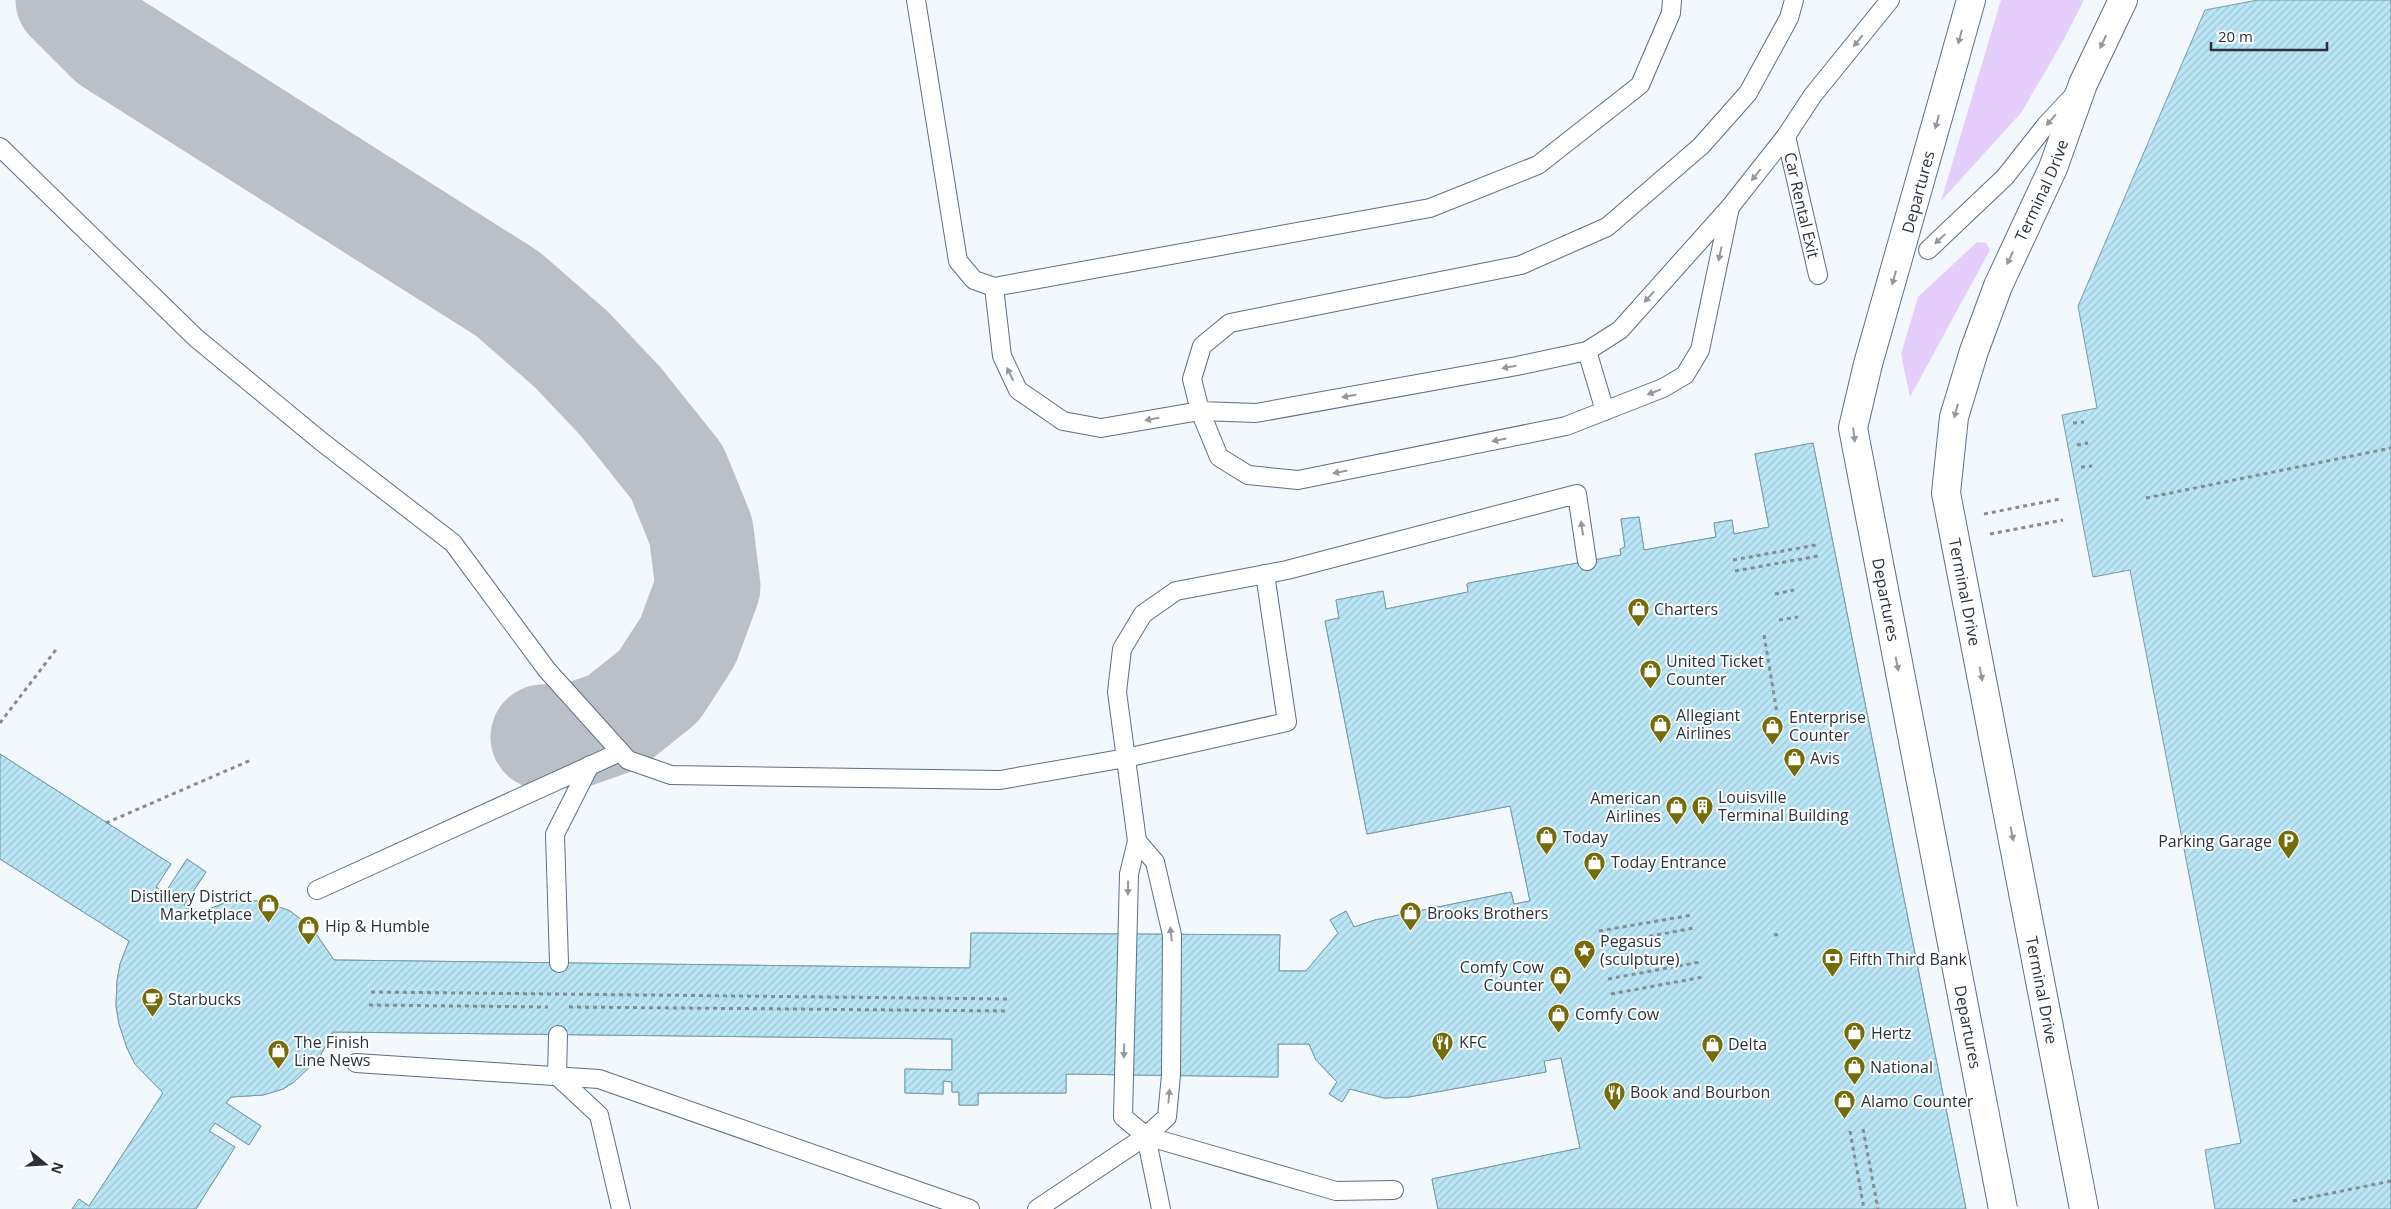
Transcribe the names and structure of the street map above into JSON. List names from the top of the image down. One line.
{"streets":{"main road":["Terminal Drive","Departures"],"lane":["Car Rental Exit"]},"one_way":["Terminal Drive","Departures"],"places":{"shop":["Charters","United Ticket Counter","Allegiant Airlines","Enterprise Counter","Avis","American Airlines","Today","Today Entrance","Distillery District Marketplace","Brooks Brothers","Hip & Humble","Comfy Cow Counter","Comfy Cow","Hertz","Delta","The Finish Line News","National","Alamo Counter"],"building":["Louisville Terminal Building"],"parking":["Parking Garage"],"place":["Pegasus (sculpture)"],"bank":["Fifth Third Bank"],"cafe":["Starbucks"],"restaurant":["KFC","Book and Bourbon"]},"scale_bar":"20 m","north":"right"}
